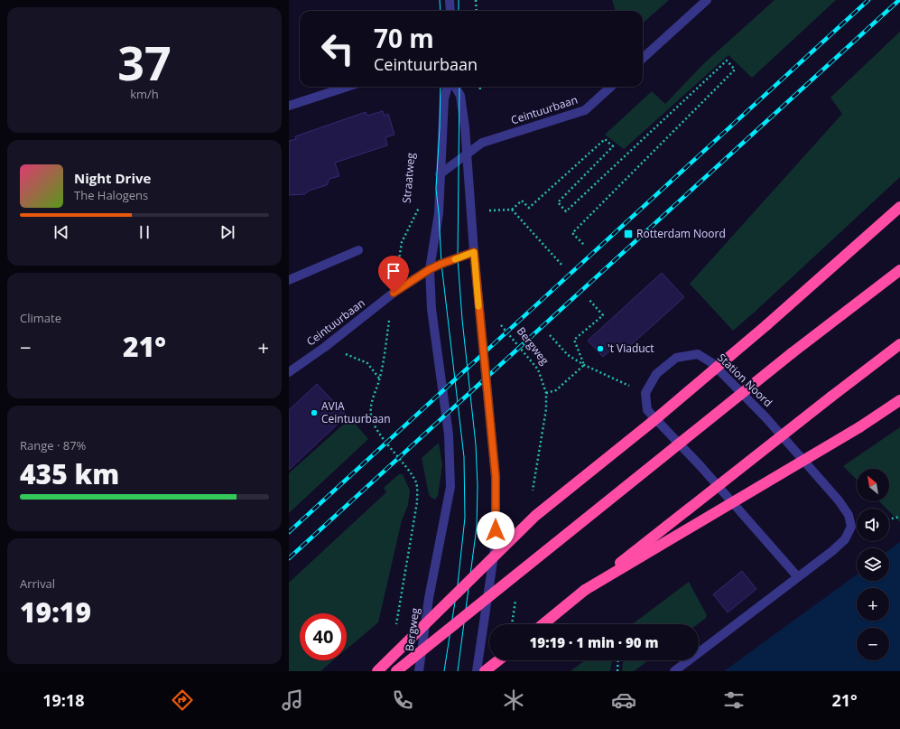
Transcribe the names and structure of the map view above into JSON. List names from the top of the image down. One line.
{"streets":{"street":["Ceintuurbaan","Bergweg","Station Noord"],"path":["Straatweg"]},"crossings":[["Ceintuurbaan","Straatweg"],["Ceintuurbaan","Bergweg"],["Straatweg","Bergweg"]],"places":{"transit":["Rotterdam Noord"],"other":["'t Viaduct","AVIA Ceintuurbaan"]},"north":"top left","page":{"tile":[["37","km/h"],"Climate",["Range · 87%","435 km"],["Arrival","19:19"]],"turn":["70 m","Ceintuurbaan"],"song":["Night Drive","The Halogens"],"heat":["−","21°","+"],"map_buttons":["+","−"],"limit":"40","trip":"19:19 · 1 min · 90 m","tabs":["19:18","21°"]}}
